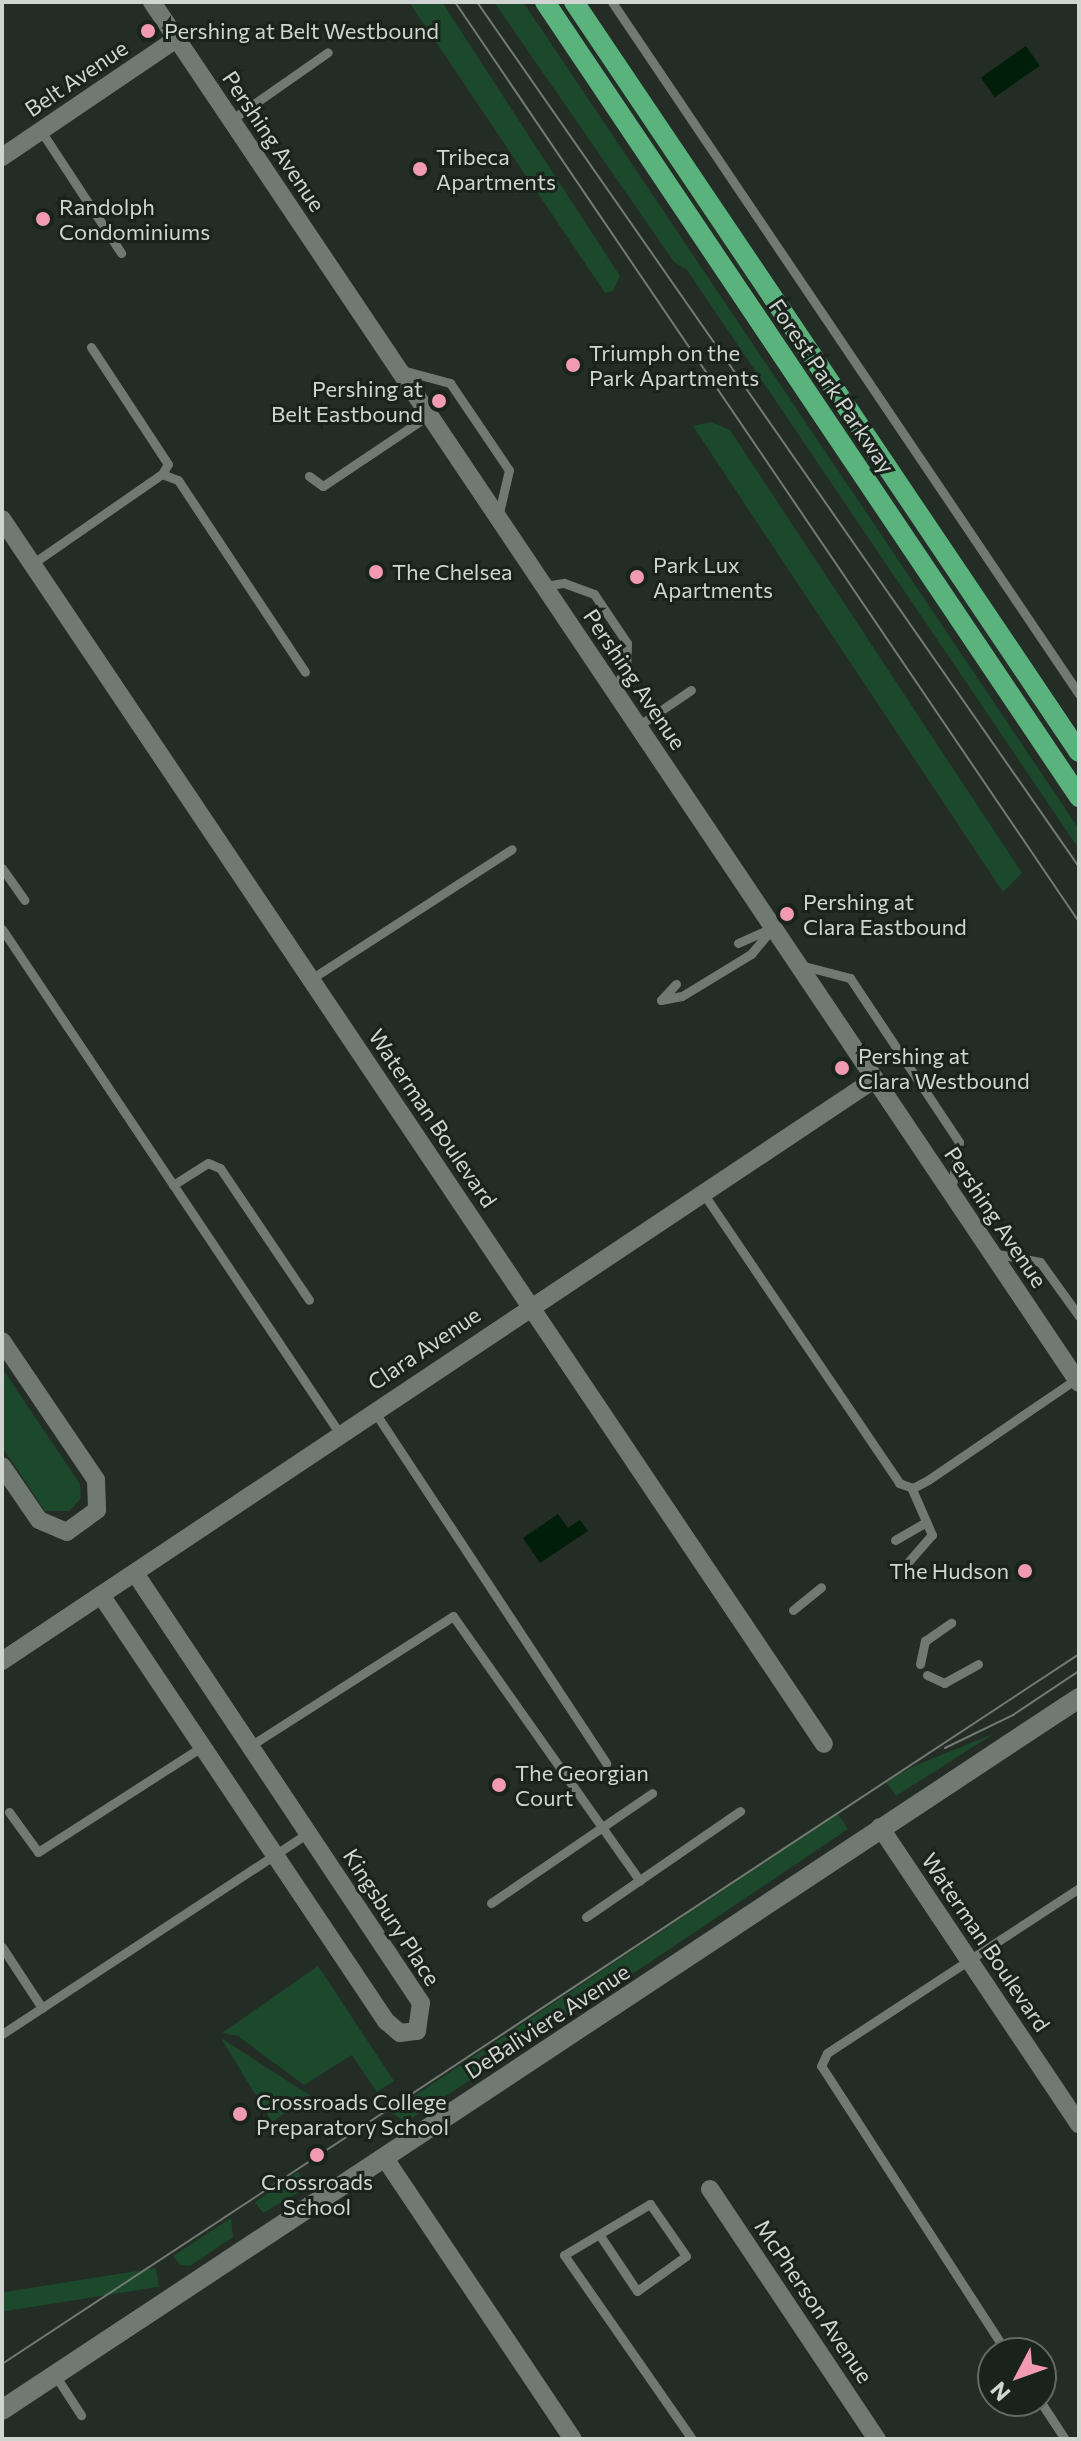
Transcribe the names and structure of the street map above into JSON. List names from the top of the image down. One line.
{"streets":{"main road":["Forest Park Parkway","DeBaliviere Avenue"],"street":["Belt Avenue","Pershing Avenue","Waterman Boulevard","Clara Avenue","Kingsbury Place","McPherson Avenue"]},"crossings":[["Belt Avenue","Pershing Avenue"],["Pershing Avenue","Clara Avenue"],["Waterman Boulevard","Clara Avenue"],["Waterman Boulevard","DeBaliviere Avenue"],["Clara Avenue","Kingsbury Place"]],"places":["Pershing at Belt Westbound","Tribeca Apartments","Randolph Condominiums","Triumph on the Park Apartments","Pershing at Belt Eastbound","The Chelsea","Park Lux Apartments","Pershing at Clara Eastbound","Pershing at Clara Westbound","The Hudson","The Georgian Court","Crossroads College Preparatory School","Crossroads School"],"north":"bottom left"}
